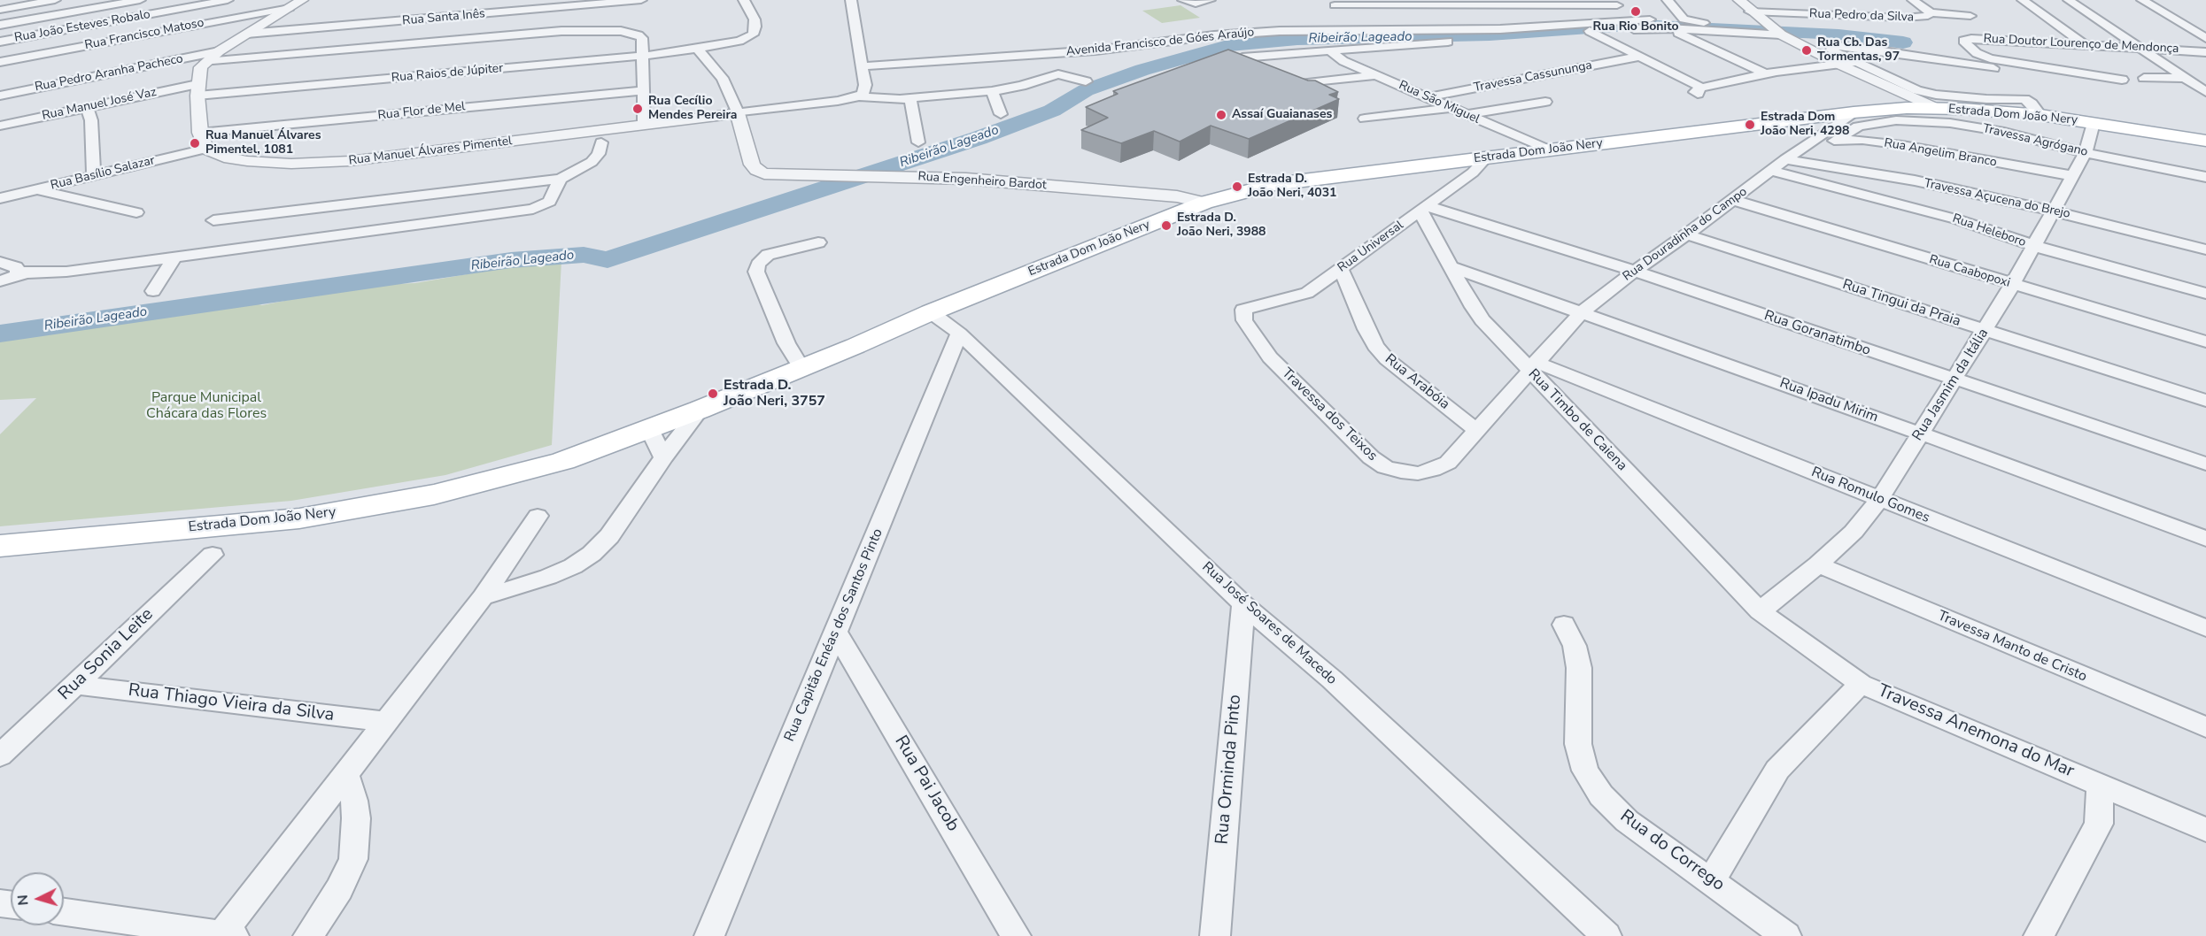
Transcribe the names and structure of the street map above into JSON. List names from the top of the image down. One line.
{"streets":{"main road":["Estrada Dom João Nery"],"street":["Rua Pedro da Silva","Rua Santa Inês","Rua João Esteves Robalo","Rua Francisco Matoso","Avenida Francisco de Góes Araújo","Rua Doutor Lourenço de Mendonça","Rua Pedro Aranha Pacheco","Rua Raios de Júpiter","Travessa Cassununga","Rua São Miguel","Rua Manuel José Vaz","Rua Flor de Mel","Travessa Agrógano","Rua Manuel Álvares Pimentel","Rua Angelim Branco","Rua Basílio Salazar","Rua Engenheiro Bardot","Travessa Açucena do Brejo","Rua Heleboro","Rua Douradinha do Campo","Rua Universal","Rua Caabopoxi","Rua Tingui da Praia","Rua Goranatimbo","Rua Arabóia","Rua Jasmim da Itália","Rua Ipadu Mirim","Travessa dos Teixos","Rua Timbo de Caiena","Rua Romulo Gomes","Rua José Soares de Macedo","Rua Capitão Enéas dos Santos Pinto","Travessa Manto de Cristo","Rua Sonia Leite","Rua Thiago Vieira da Silva","Travessa Anemona do Mar","Rua Orminda Pinto","Rua Pai Jacob","Rua do Corrego"]},"crossings":[["Avenida Francisco de Góes Araújo","Rua São Miguel"],["Rua Raios de Júpiter","Rua Manuel José Vaz"],["Travessa Cassununga","Rua São Miguel"],["Rua São Miguel","Estrada Dom João Nery"],["Estrada Dom João Nery","Rua Engenheiro Bardot"],["Estrada Dom João Nery","Rua Douradinha do Campo"],["Estrada Dom João Nery","Rua Universal"],["Estrada Dom João Nery","Rua Jasmim da Itália"],["Estrada Dom João Nery","Rua José Soares de Macedo"],["Travessa Agrógano","Rua Angelim Branco"],["Travessa Agrógano","Rua Jasmim da Itália"],["Rua Manuel Álvares Pimentel","Rua Basílio Salazar"],["Rua Manuel Álvares Pimentel","Rua Engenheiro Bardot"],["Rua Angelim Branco","Rua Douradinha do Campo"],["Rua Angelim Branco","Rua Jasmim da Itália"],["Travessa Açucena do Brejo","Rua Douradinha do Campo"],["Travessa Açucena do Brejo","Rua Jasmim da Itália"],["Rua Heleboro","Rua Douradinha do Campo"],["Rua Heleboro","Rua Jasmim da Itália"],["Rua Douradinha do Campo","Rua Caabopoxi"],["Rua Douradinha do Campo","Rua Tingui da Praia"],["Rua Douradinha do Campo","Rua Goranatimbo"],["Rua Douradinha do Campo","Rua Ipadu Mirim"],["Rua Douradinha do Campo","Travessa dos Teixos"],["Rua Douradinha do Campo","Rua Timbo de Caiena"],["Rua Douradinha do Campo","Rua Romulo Gomes"],["Rua Universal","Rua Goranatimbo"],["Rua Universal","Rua Arabóia"],["Rua Universal","Travessa dos Teixos"],["Rua Universal","Rua Timbo de Caiena"],["Rua Caabopoxi","Rua Jasmim da Itália"],["Rua Tingui da Praia","Rua Jasmim da Itália"],["Rua Goranatimbo","Rua Jasmim da Itália"],["Rua Goranatimbo","Rua Timbo de Caiena"],["Rua Arabóia","Travessa dos Teixos"],["Rua Jasmim da Itália","Rua Ipadu Mirim"],["Rua Jasmim da Itália","Rua Timbo de Caiena"],["Rua Jasmim da Itália","Rua Romulo Gomes"],["Rua Jasmim da Itália","Travessa Manto de Cristo"],["Rua Jasmim da Itália","Travessa Anemona do Mar"],["Rua Ipadu Mirim","Rua Timbo de Caiena"],["Travessa dos Teixos","Rua Timbo de Caiena"],["Travessa dos Teixos","Rua Romulo Gomes"],["Rua Timbo de Caiena","Rua Romulo Gomes"],["Rua Timbo de Caiena","Travessa Anemona do Mar"],["Rua José Soares de Macedo","Rua Capitão Enéas dos Santos Pinto"],["Rua José Soares de Macedo","Rua Orminda Pinto"],["Rua Capitão Enéas dos Santos Pinto","Rua Pai Jacob"],["Rua Sonia Leite","Rua Thiago Vieira da Silva"]],"water":["Ribeirão Lageado"],"parks":["Parque Municipal Chácara das Flores"],"places":["Rua Rio Bonito","Rua Cb. Das Tormentas, 97","Rua Cecílio Mendes Pereira","Assaí Guaianases","Estrada Dom João Neri, 4298","Rua Manuel Álvares Pimentel, 1081","Estrada D. João Neri, 4031","Estrada D. João Neri, 3988","Estrada D. João Neri, 3757"],"north":"left"}
